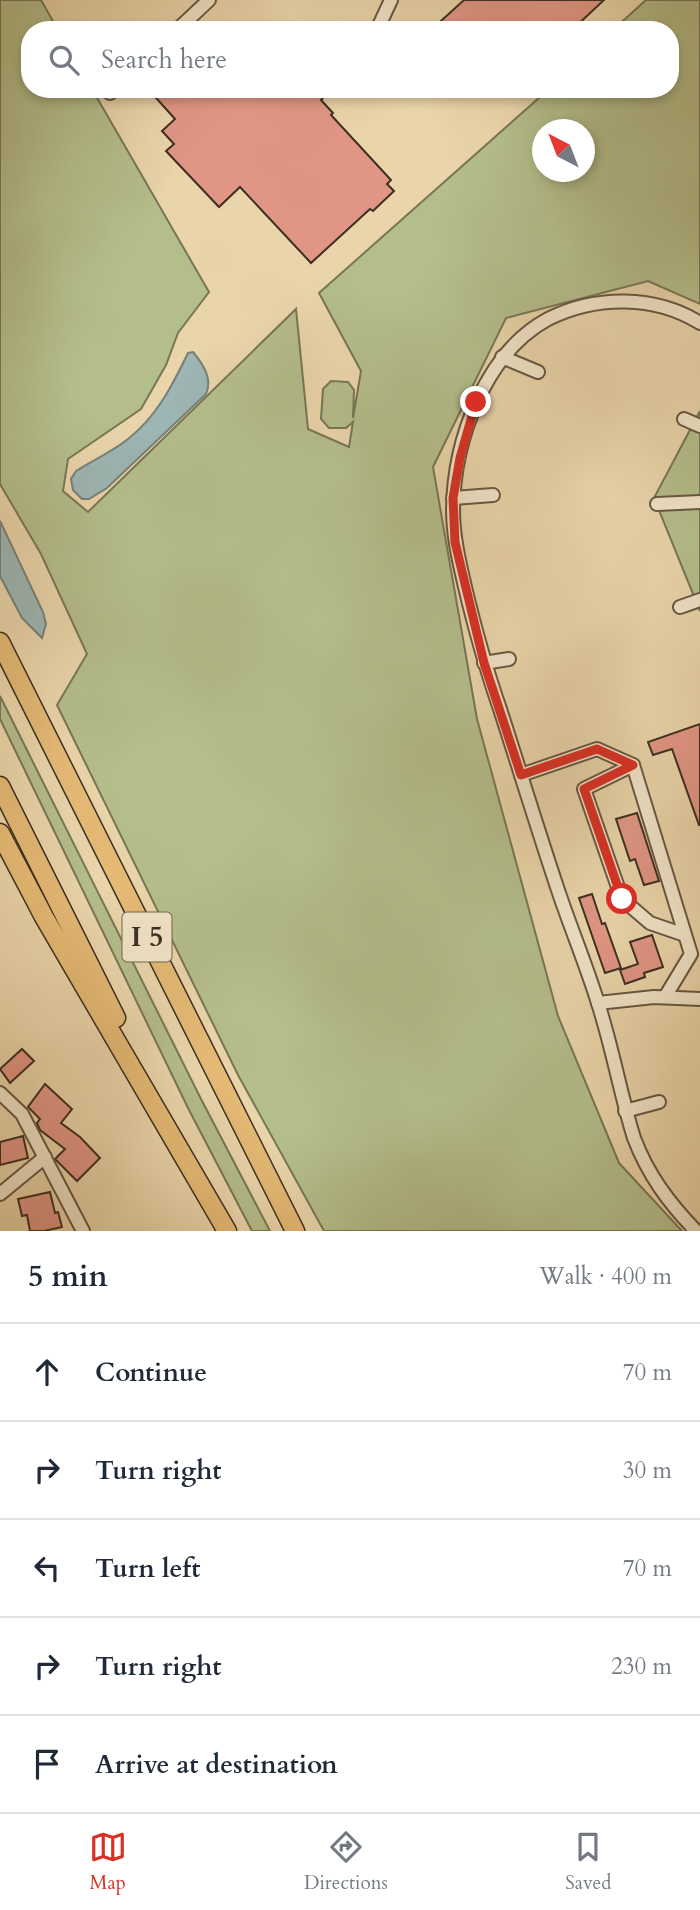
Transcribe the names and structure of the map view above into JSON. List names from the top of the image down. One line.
{"streets":{"highway":["I 5"]},"north":"top left","page":{"search":"Search here","heading":["5 min","Walk · 400 m"],"list":[["Continue","70 m"],["Turn right","30 m"],["Turn left","70 m"],["Turn right","230 m"],"Arrive at destination"],"nav":["Map","Directions","Saved"]}}
